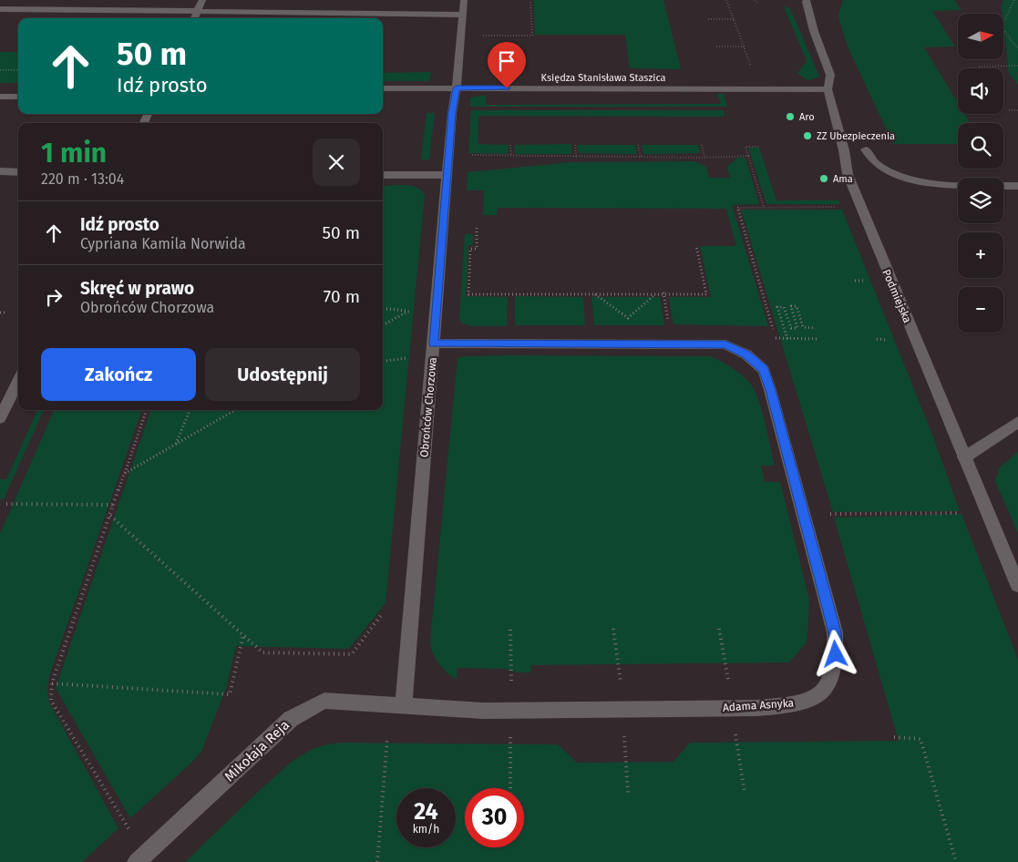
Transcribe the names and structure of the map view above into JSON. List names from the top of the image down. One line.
{"streets":{"street":["Księdza Stanisława Staszica","Podmiejska","Obrońców Chorzowa","Adama Asnyka","Mikołaja Reja"]},"crossings":[["Księdza Stanisława Staszica","Podmiejska"],["Księdza Stanisława Staszica","Obrońców Chorzowa"],["Obrońców Chorzowa","Adama Asnyka"],["Obrońców Chorzowa","Mikołaja Reja"],["Adama Asnyka","Mikołaja Reja"]],"places":["Aro","ZZ Ubezpieczenia","Ama"],"north":"right","page":{"map_buttons":["+","−"],"turn":["50 m","Idź prosto"],"heading":["1 min","220 m · 13:04"],"list":[{"name":"Idź prosto","note":"Cypriana Kamila Norwida","value":"50 m"},{"name":"Skręć w prawo","note":"Obrońców Chorzowa","value":"70 m"}],"buttons":["Zakończ","Udostępnij"],"speed":"24 km/h","limit":"30"}}
